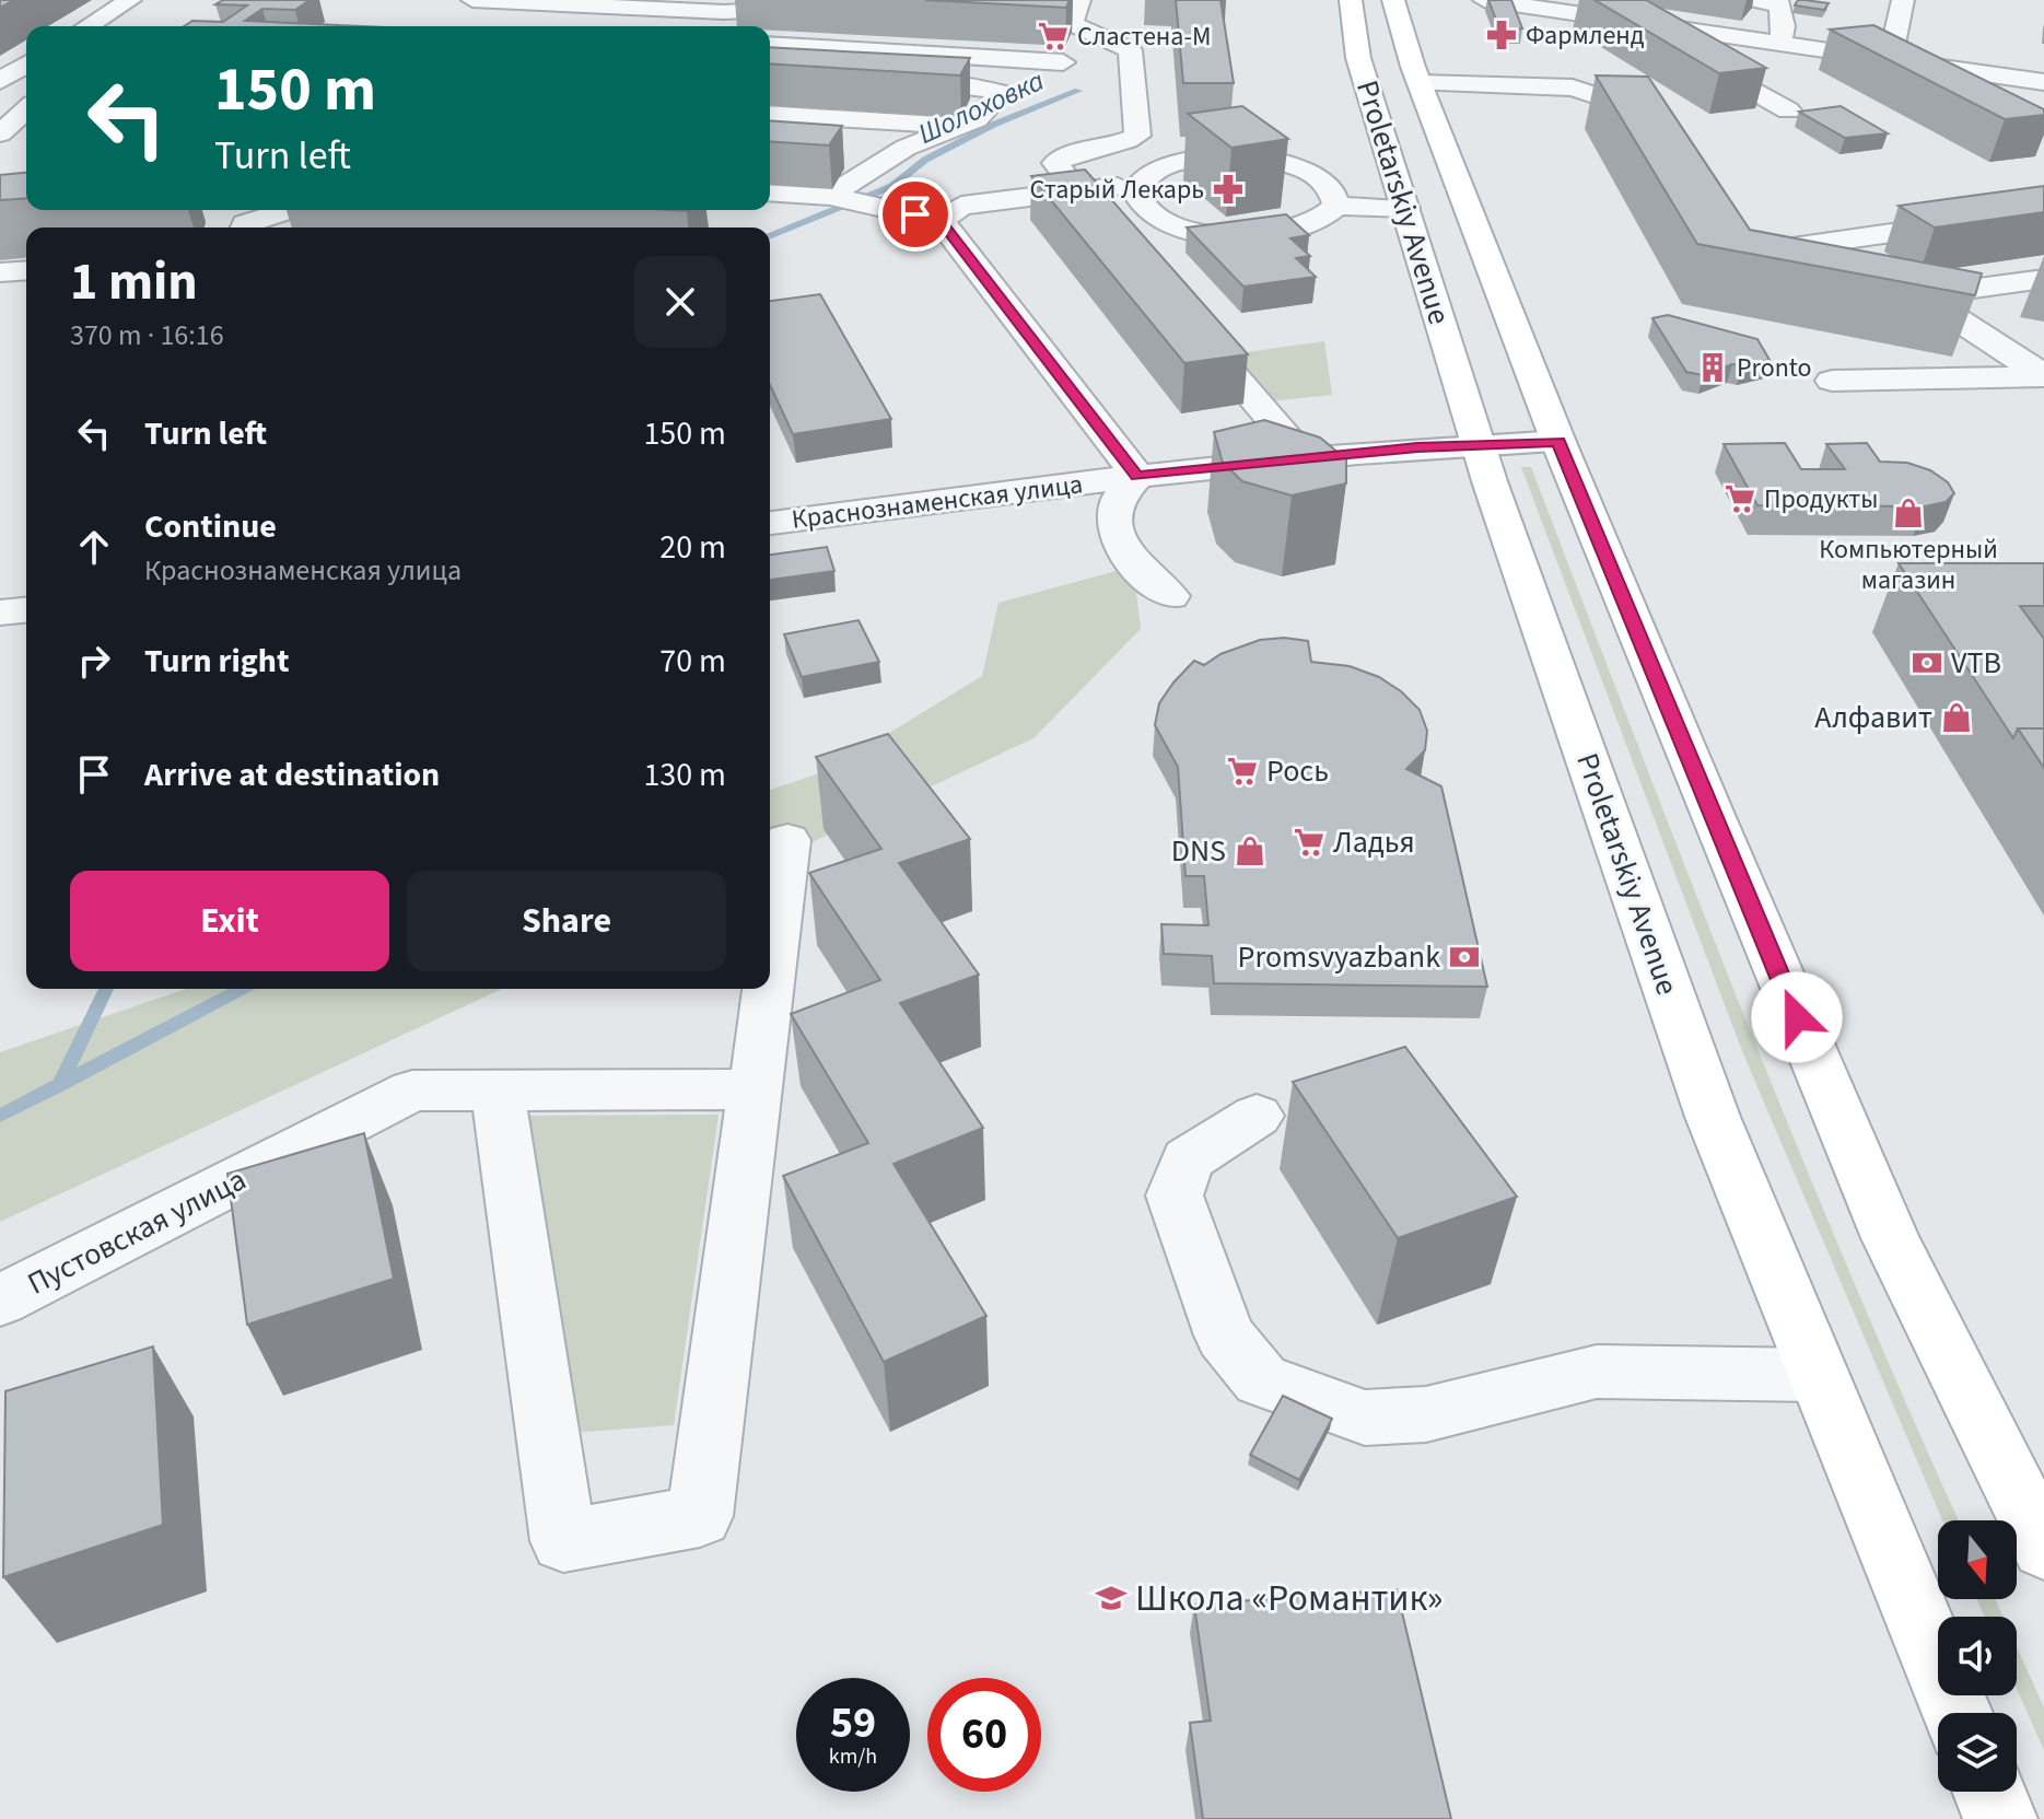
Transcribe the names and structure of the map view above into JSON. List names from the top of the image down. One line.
{"streets":{"main road":["Proletarskiy Avenue"],"street":["Краснознаменская улица","Пустовская улица"]},"crossings":[["Proletarskiy Avenue","Краснознаменская улица"]],"water":["Шолоховка"],"places":{"pharmacy":["Фармленд","Старый Лекарь"],"supermarket":["Сластена-М","Продукты","Рось","Ладья"],"building":["Pronto"],"shop":["Компьютерный магазин","Алфавит","DNS"],"bank":["VTB","Promsvyazbank"],"school or university":["Школа «Романтик»"]},"north":"bottom","page":{"turn":["150 m","Turn left"],"heading":["1 min","370 m · 16:16"],"list":[{"name":"Turn left","value":"150 m"},{"name":"Continue","note":"Краснознаменская улица","value":"20 m"},{"name":"Turn right","value":"70 m"},{"name":"Arrive at destination","value":"130 m"}],"buttons":["Exit","Share"],"speed":"59 km/h","limit":"60"}}
